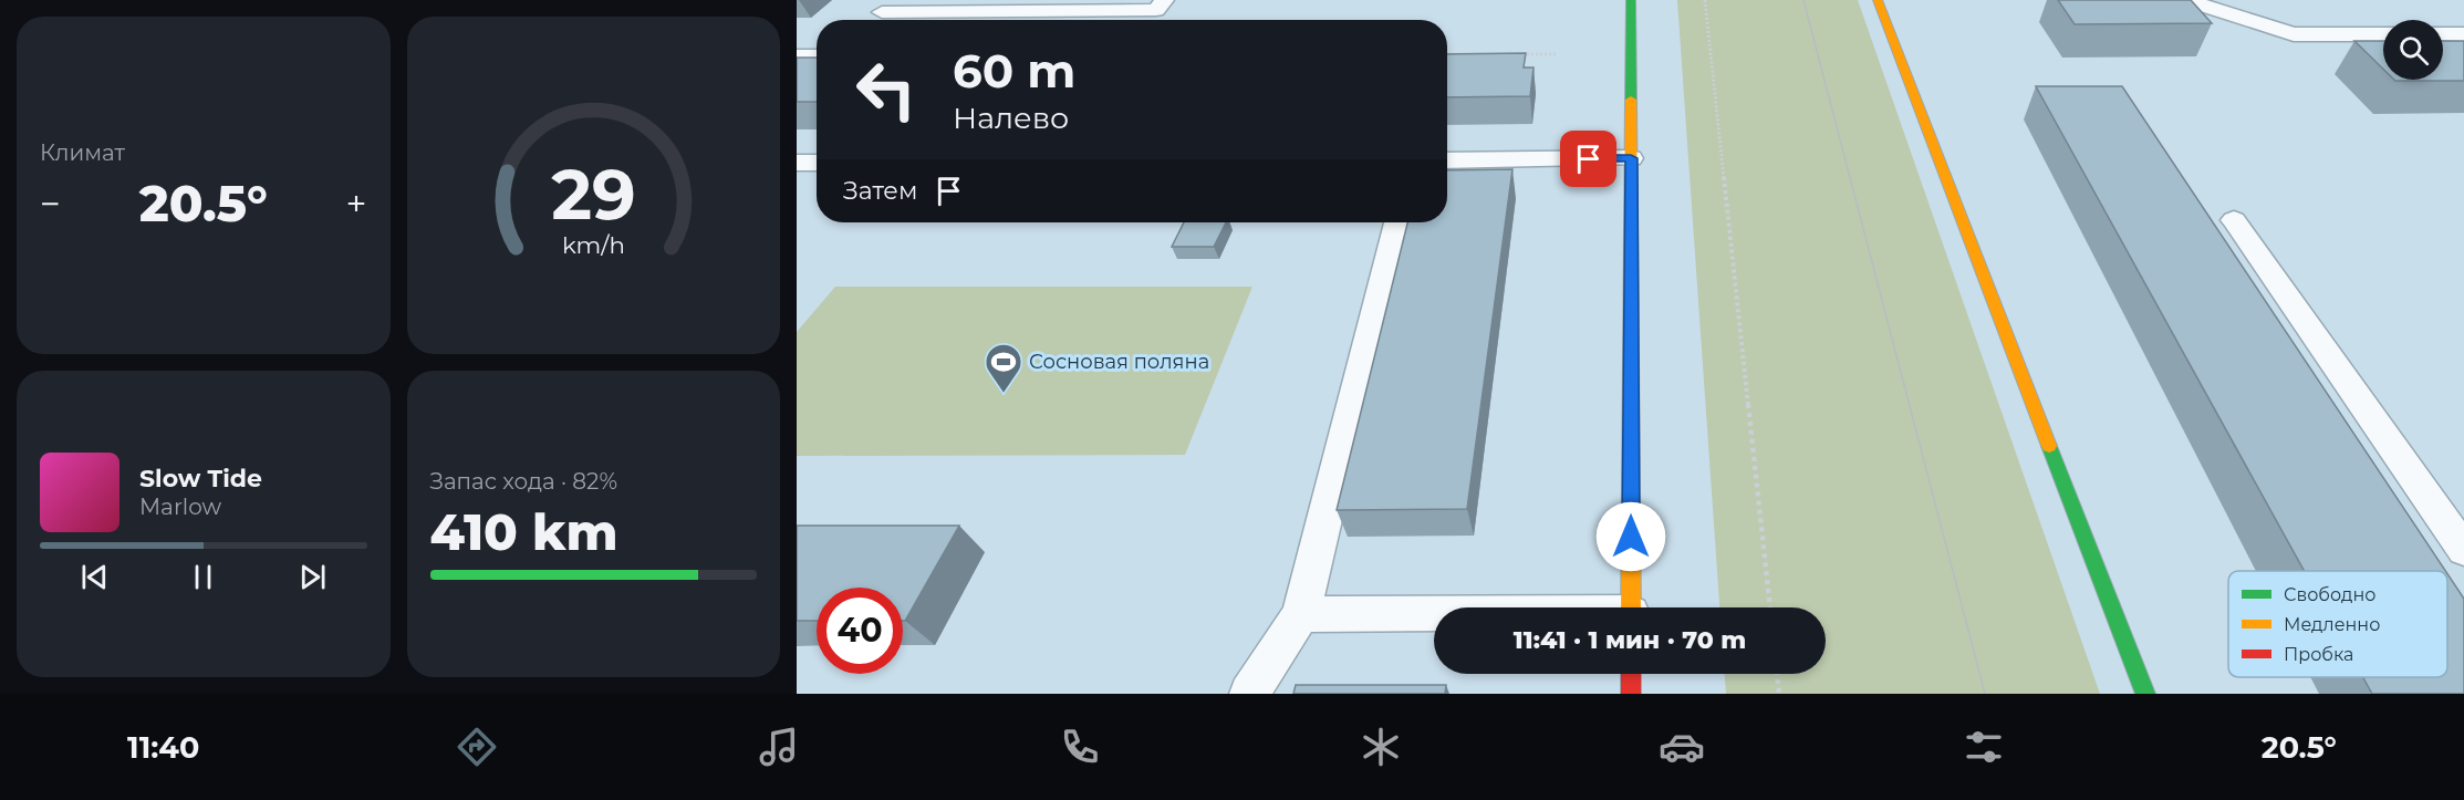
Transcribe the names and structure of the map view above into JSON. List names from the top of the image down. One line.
{"places":{"sports":["Сосновая поляна"]},"legend":["Свободно","Медленно","Пробка"],"page":{"tile":["Климат",["Запас хода · 82%","410 km"]],"turn":["60 m","Налево"],"then":"Затем","heat":["−","20.5°","+"],"song":["Slow Tide","Marlow"],"limit":"40","trip":"11:41 · 1 мин · 70 m","tabs":["11:40","20.5°"],"gauge":["29","km/h"]}}
